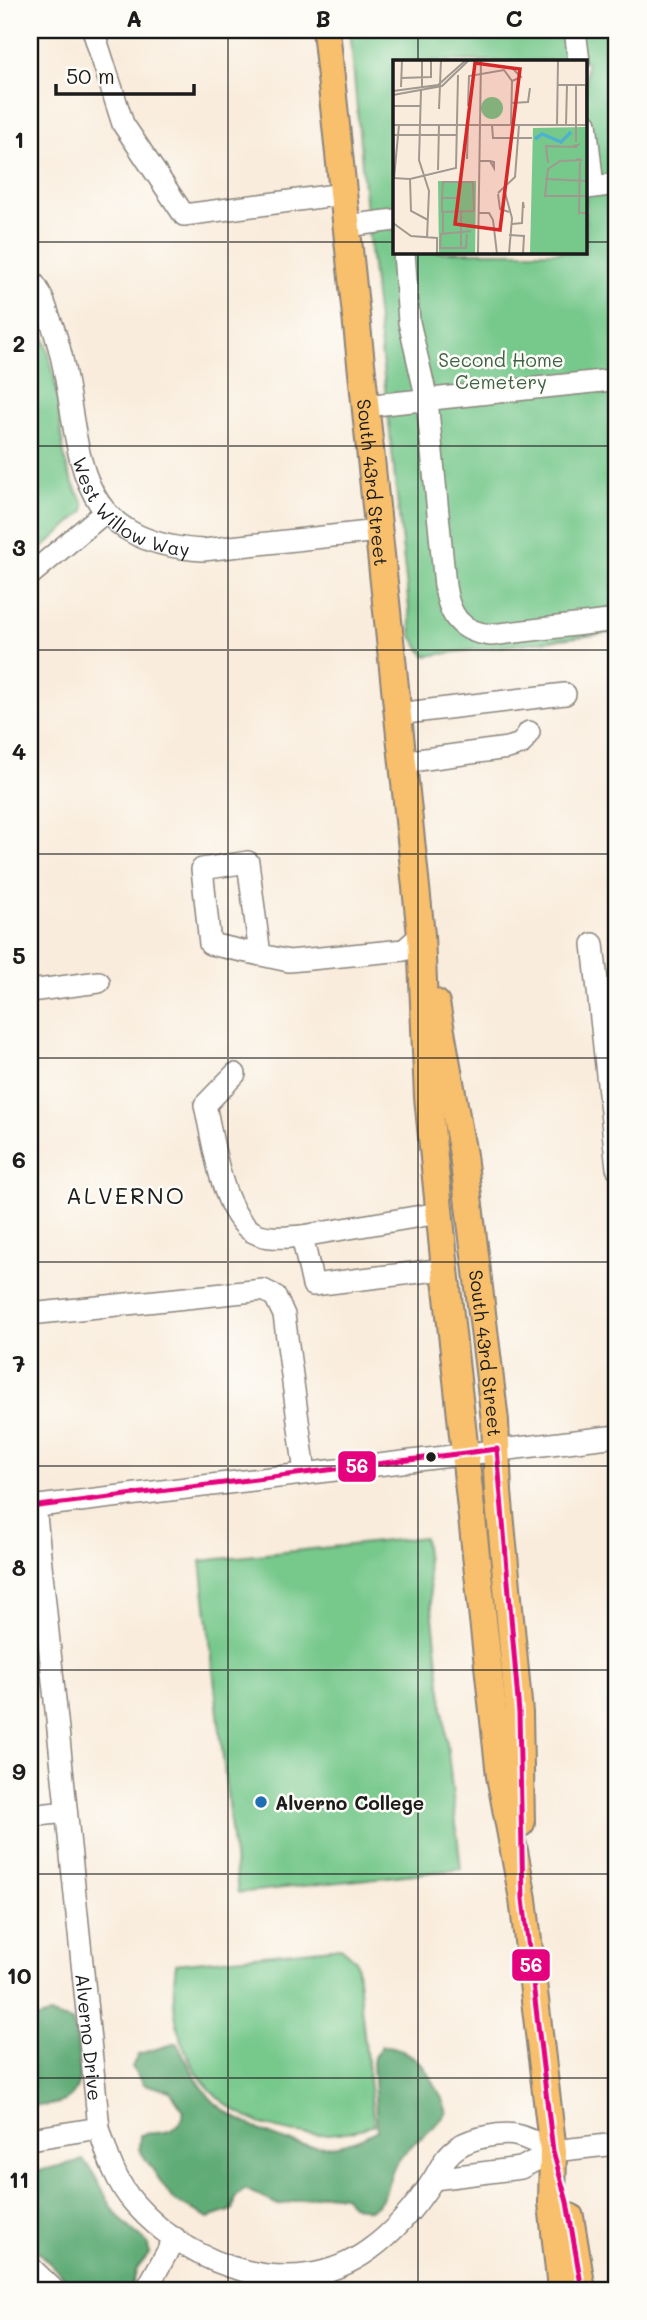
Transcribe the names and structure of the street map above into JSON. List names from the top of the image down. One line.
{"streets":{"main road":["South 43rd Street"],"street":["West Willow Way","Alverno Drive"]},"crossings":[["South 43rd Street","West Willow Way"],["South 43rd Street","Alverno Drive"]],"districts":["ALVERNO"],"parks":["Second Home Cemetery"],"places":["Alverno College"],"lines":["transit line 56"],"scale_bar":"50 m","grid":{"columns":["A","B","C"],"rows":["1","2","3","4","5","6","7","8","9","10","11"]}}
